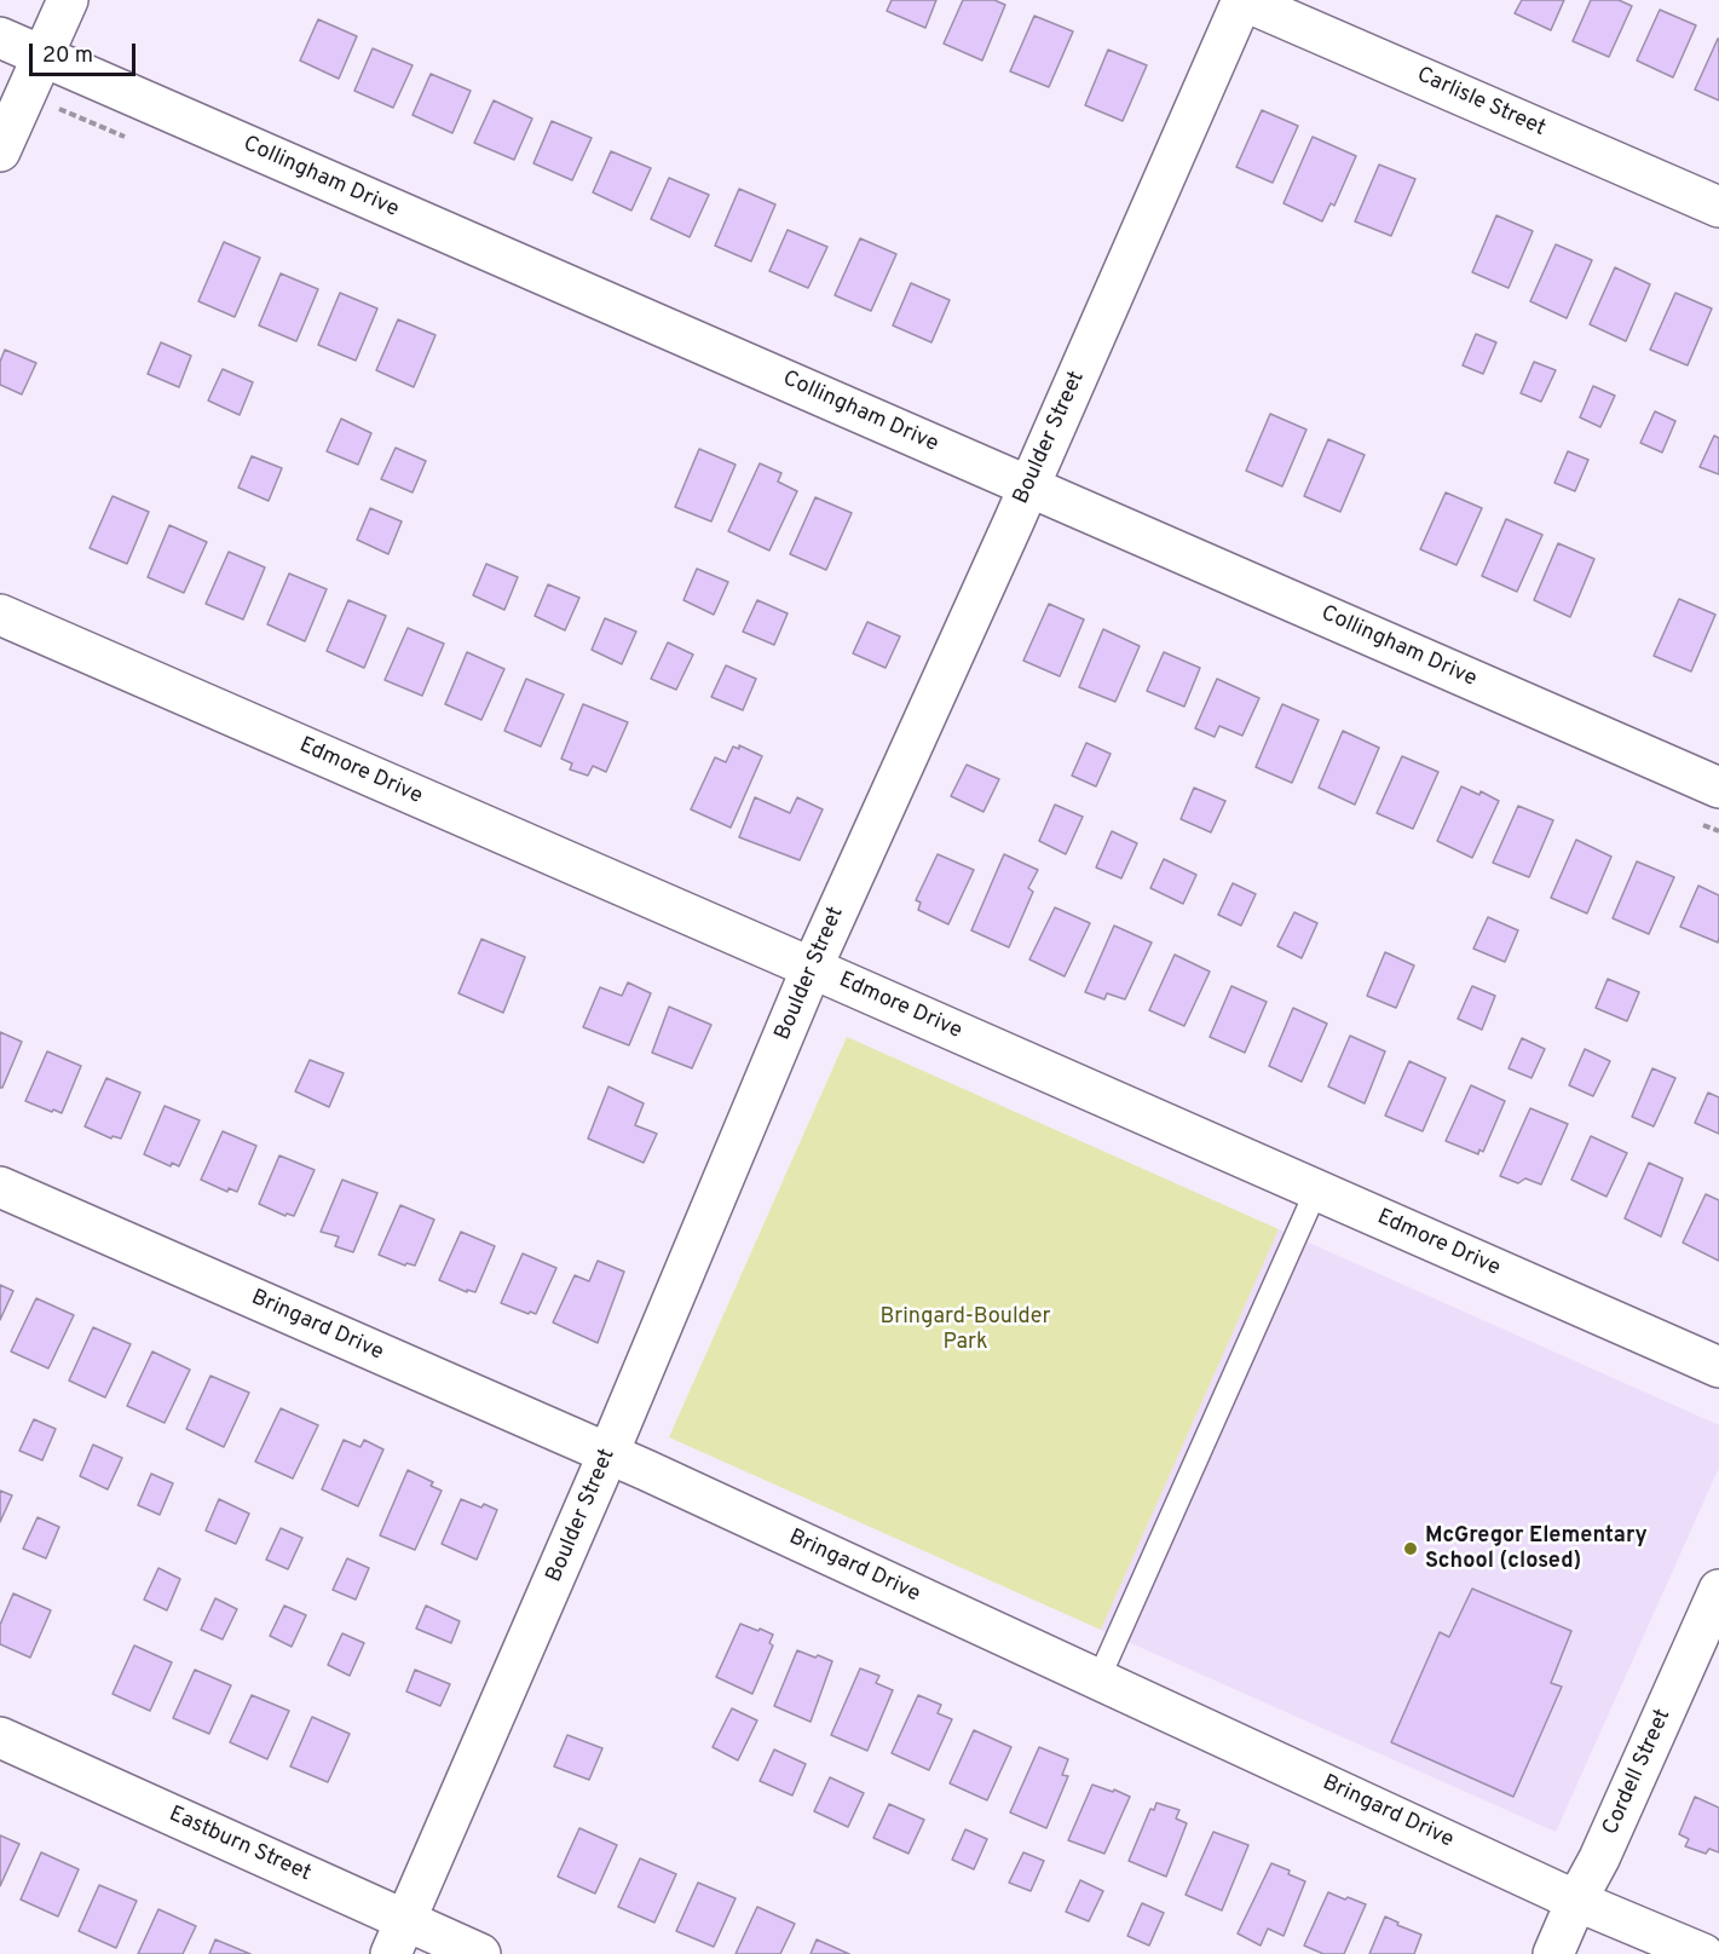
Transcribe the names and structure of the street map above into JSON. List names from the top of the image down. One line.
{"streets":{"street":["Carlisle Street","Collingham Drive","Boulder Street","Edmore Drive","Bringard Drive","Cordell Street","Eastburn Street"]},"crossings":[["Carlisle Street","Boulder Street"],["Collingham Drive","Boulder Street"],["Boulder Street","Edmore Drive"],["Boulder Street","Bringard Drive"],["Boulder Street","Eastburn Street"],["Bringard Drive","Cordell Street"]],"parks":["Bringard-Boulder Park"],"places":["McGregor Elementary School (closed)"],"scale_bar":"20 m"}
